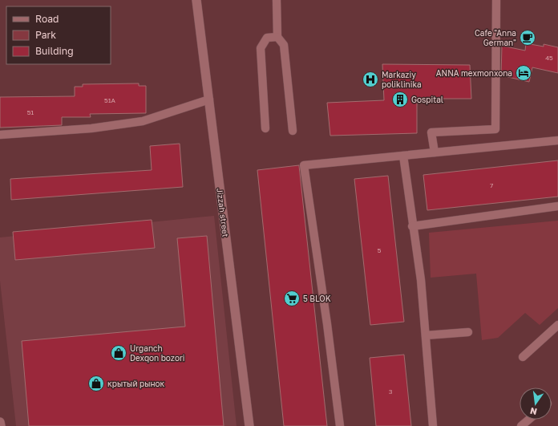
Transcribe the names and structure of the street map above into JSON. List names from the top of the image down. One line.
{"streets":{"street":["Jizzah street"]},"places":{"cafe":["Cafe \"Anna German\""],"hotel":["ANNA mexmonxona"],"hospital":["Markaziy poliklinika"],"building":["Gospital"],"supermarket":["5 BLOK"],"shop":["Urganch Dexqon bozori","крытый рынок"]},"house_numbers":["45","51A","51","7","5","3"],"legend":["Road","Park","Building"],"north":"bottom"}
